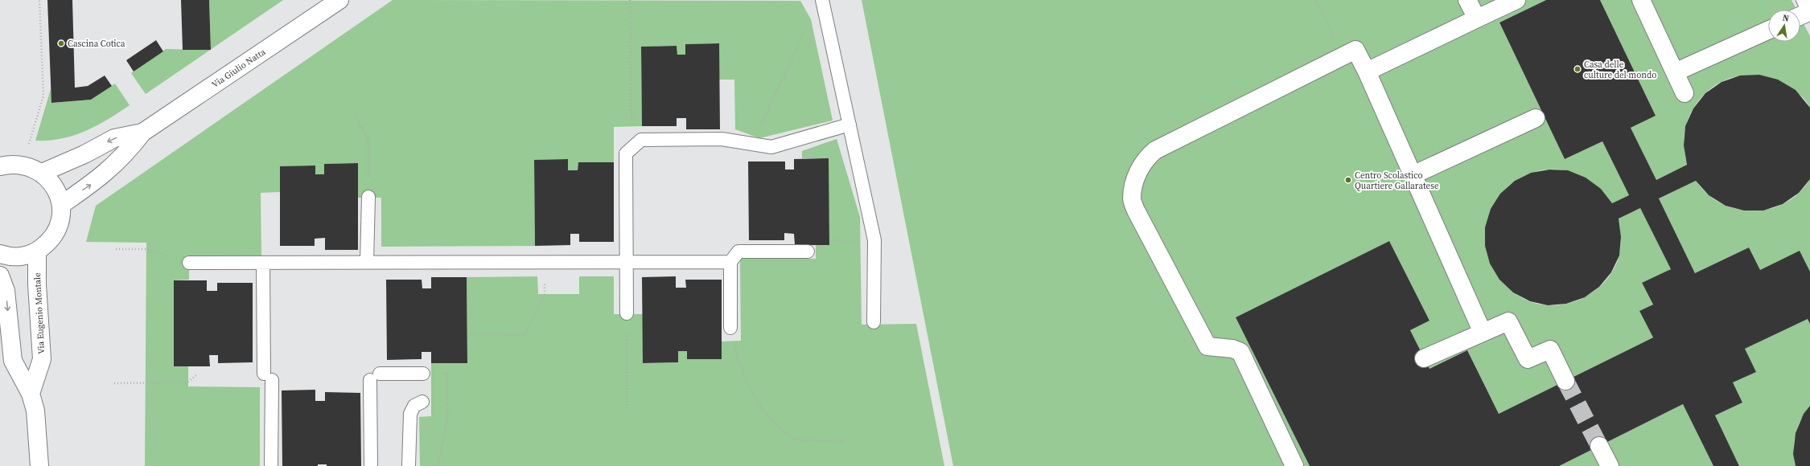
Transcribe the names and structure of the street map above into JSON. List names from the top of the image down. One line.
{"streets":{"street":["Via Giulio Natta","Via Eugenio Montale"]},"places":["Cascina Cotica","Casa delle culture del mondo","Centro Scolastico Quartiere Gallaratese"],"north":"top"}
